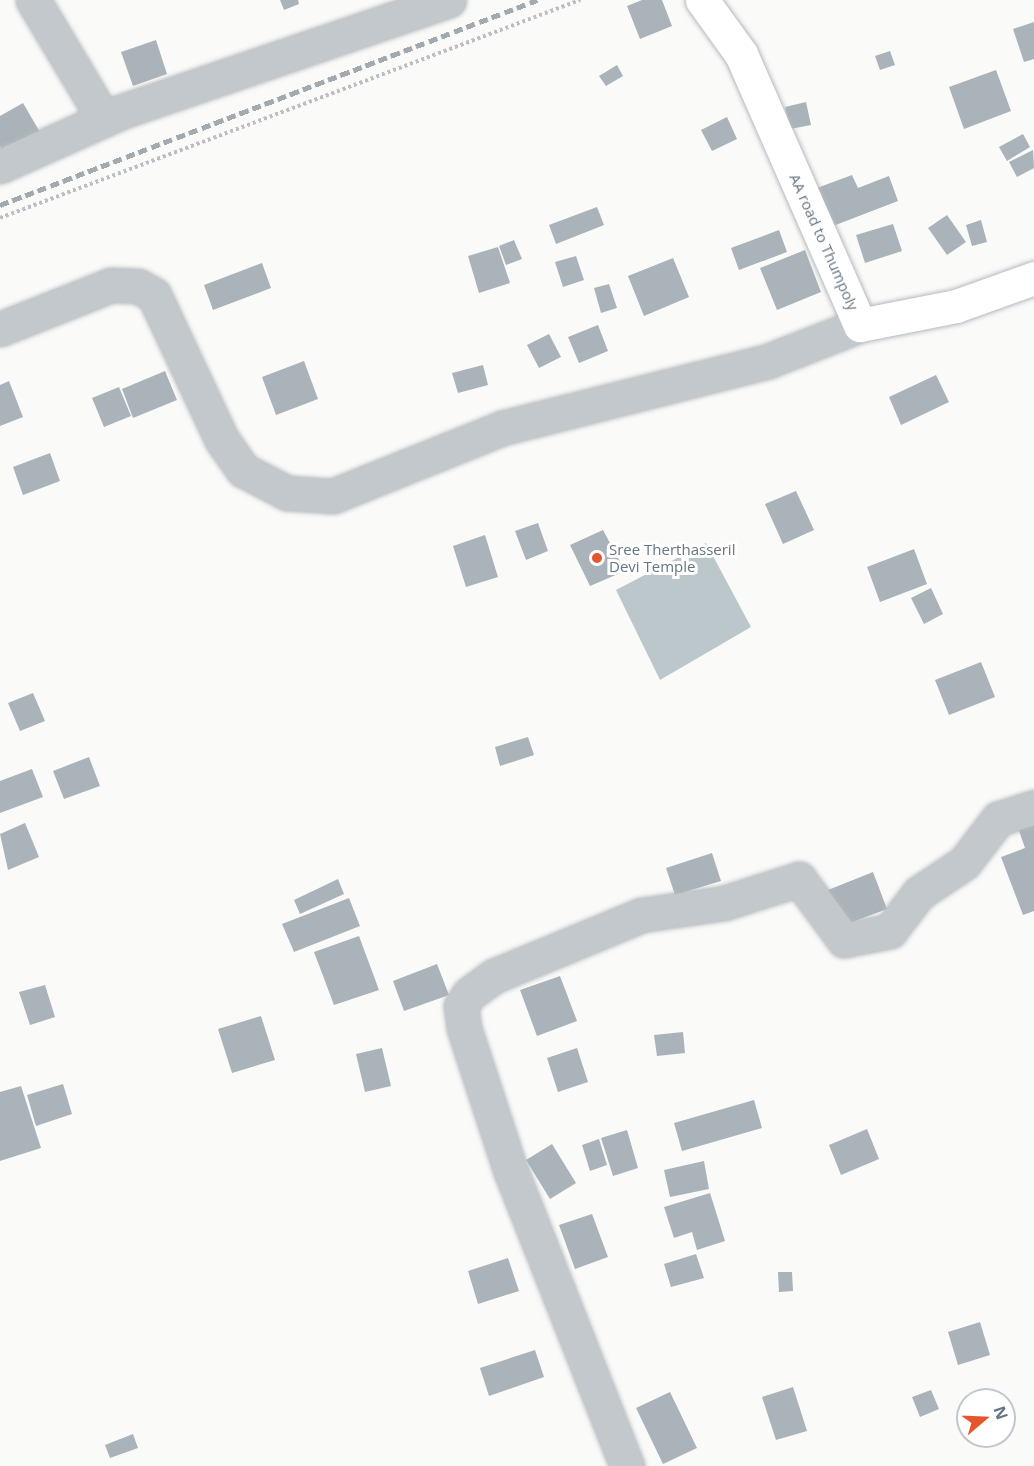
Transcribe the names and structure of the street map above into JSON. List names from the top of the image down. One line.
{"streets":{"main road":["AA road to Thumpoly"]},"places":["Sree Therthasseril Devi Temple"],"north":"right"}
